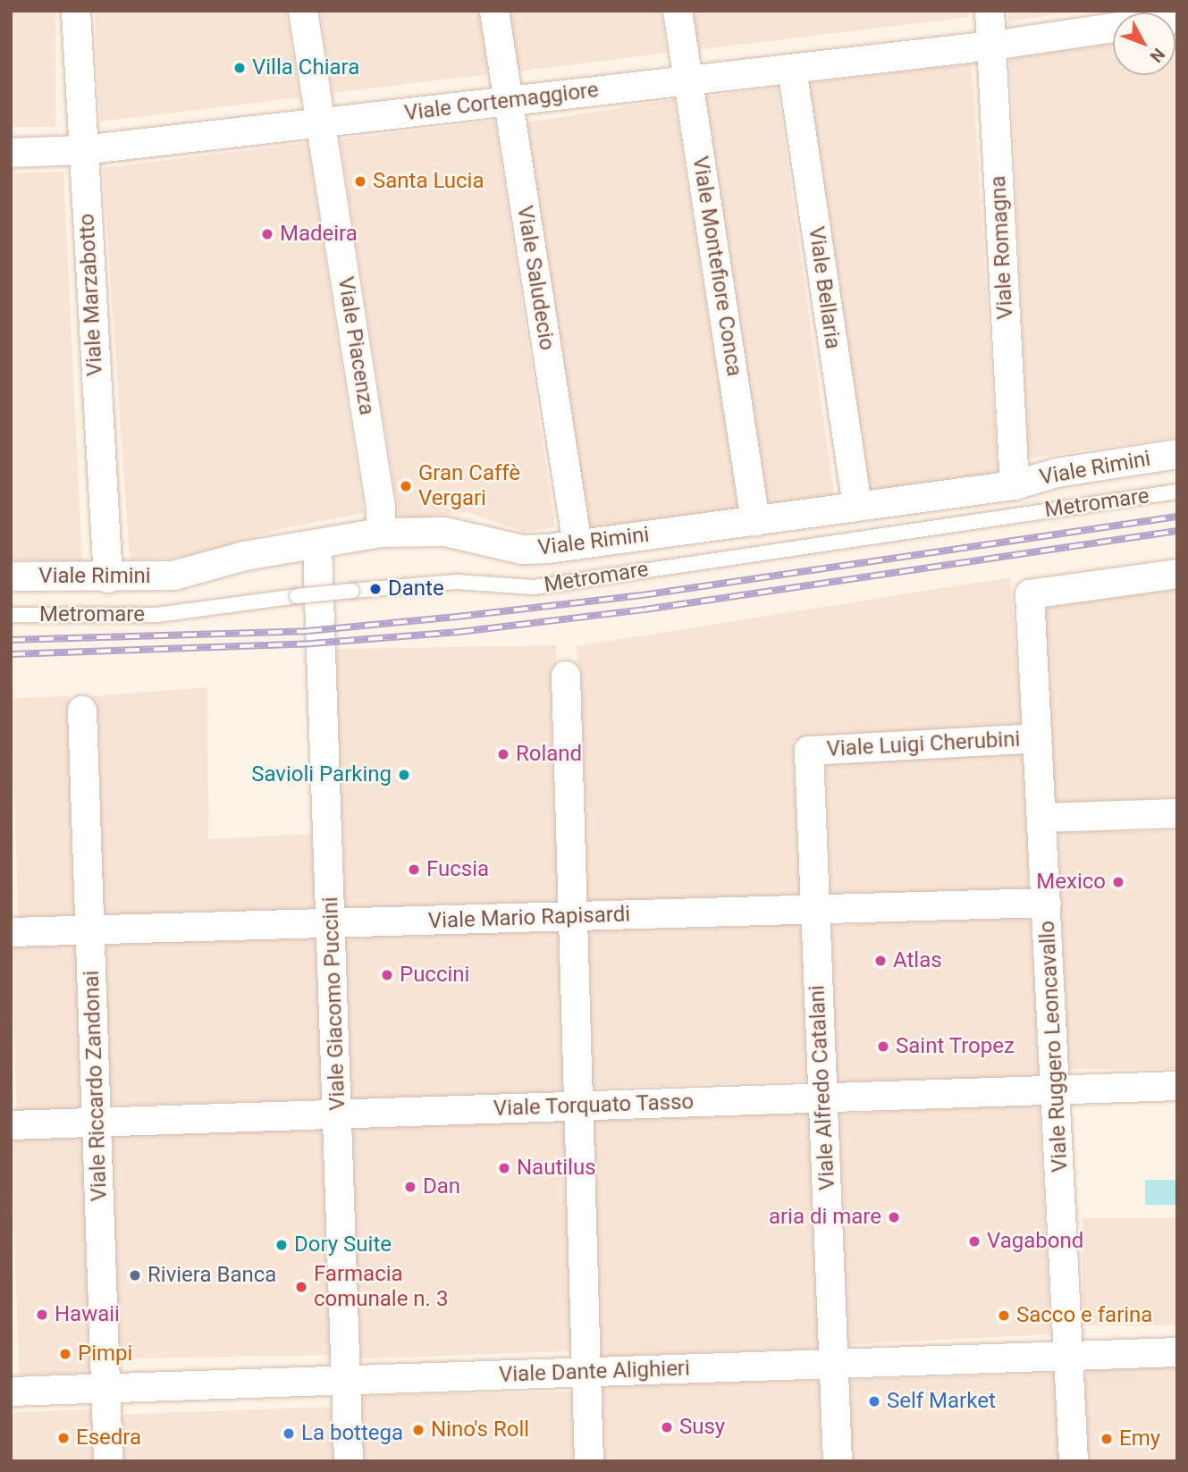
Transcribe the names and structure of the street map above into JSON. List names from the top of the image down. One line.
{"streets":{"street":["Viale Cortemaggiore","Viale Romagna","Viale Montefiore Conca","Viale Saludecio","Viale Bellaria","Viale Marzabotto","Viale Piacenza","Viale Rimini","Viale Luigi Cherubini","Viale Mario Rapisardi","Viale Giacomo Puccini","Viale Ruggero Leoncavallo","Viale Riccardo Zandonai","Viale Alfredo Catalani","Viale Torquato Tasso","Viale Dante Alighieri"],"lane":["Metromare"]},"crossings":[["Viale Cortemaggiore","Viale Romagna"],["Viale Cortemaggiore","Viale Montefiore Conca"],["Viale Cortemaggiore","Viale Saludecio"],["Viale Cortemaggiore","Viale Bellaria"],["Viale Cortemaggiore","Viale Marzabotto"],["Viale Cortemaggiore","Viale Piacenza"],["Viale Romagna","Viale Rimini"],["Viale Montefiore Conca","Viale Rimini"],["Viale Saludecio","Viale Rimini"],["Viale Bellaria","Viale Rimini"],["Viale Marzabotto","Viale Rimini"],["Viale Piacenza","Viale Rimini"],["Viale Rimini","Viale Giacomo Puccini"],["Viale Luigi Cherubini","Viale Ruggero Leoncavallo"],["Viale Luigi Cherubini","Viale Alfredo Catalani"],["Viale Mario Rapisardi","Viale Giacomo Puccini"],["Viale Mario Rapisardi","Viale Ruggero Leoncavallo"],["Viale Mario Rapisardi","Viale Riccardo Zandonai"],["Viale Mario Rapisardi","Viale Alfredo Catalani"],["Viale Giacomo Puccini","Viale Torquato Tasso"],["Viale Giacomo Puccini","Viale Dante Alighieri"],["Viale Ruggero Leoncavallo","Viale Torquato Tasso"],["Viale Ruggero Leoncavallo","Viale Dante Alighieri"],["Viale Riccardo Zandonai","Viale Torquato Tasso"],["Viale Riccardo Zandonai","Viale Dante Alighieri"],["Viale Alfredo Catalani","Viale Torquato Tasso"],["Viale Alfredo Catalani","Viale Dante Alighieri"]],"places":["Villa Chiara","Santa Lucia","Madeira","Gran Caffè Vergari","Dante","Roland","Savioli Parking","Fucsia","Mexico","Atlas","Puccini","Saint Tropez","Nautilus","Dan","aria di mare","Vagabond","Dory Suite","Riviera Banca","Farmacia comunale n. 3","Hawaii","Sacco e farina","Pimpi","Self Market","Susy","Nino's Roll","La bottega","Esedra","Emy"],"north":"bottom right"}
